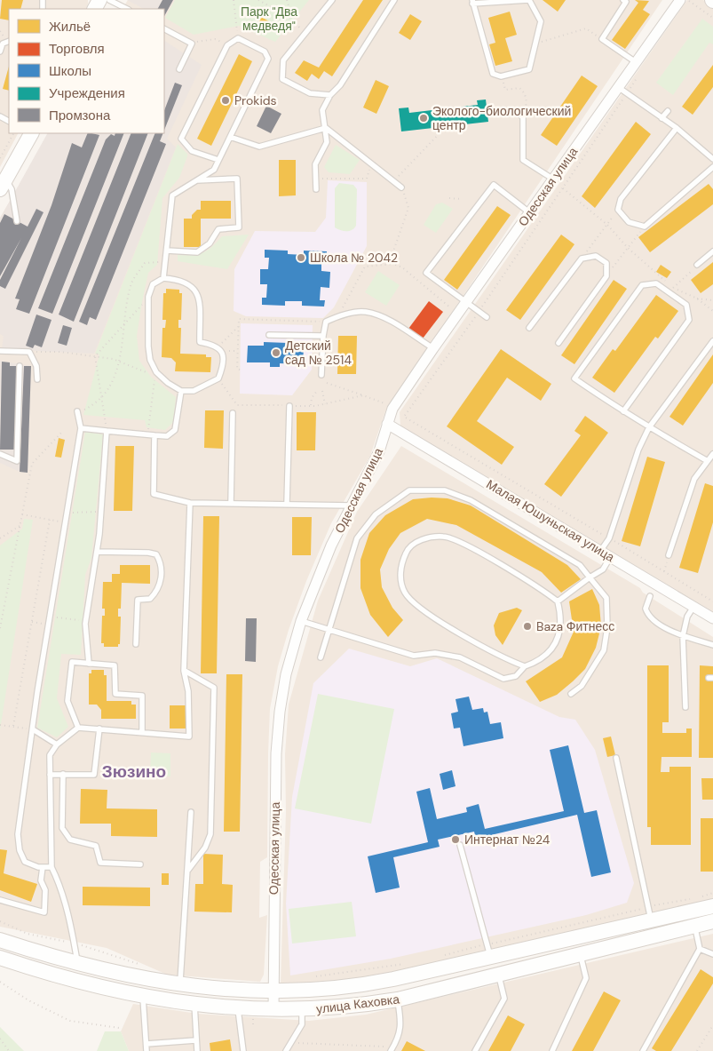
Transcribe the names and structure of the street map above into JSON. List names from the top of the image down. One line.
{"streets":{"main road":["улица Каховка"],"street":["Одесская улица","Малая Юшуньская улица"]},"crossings":[["Одесская улица","Малая Юшуньская улица"],["Одесская улица","улица Каховка"]],"districts":["Зюзино"],"parks":["Парк \"Два медведя\""],"places":["Prokids","Эколого-биологический центр","Школа № 2042","Детский сад № 2514","Baza Фитнесс","Интернат №24"],"legend":["Жильё","Торговля","Школы","Учреждения","Промзона"]}
